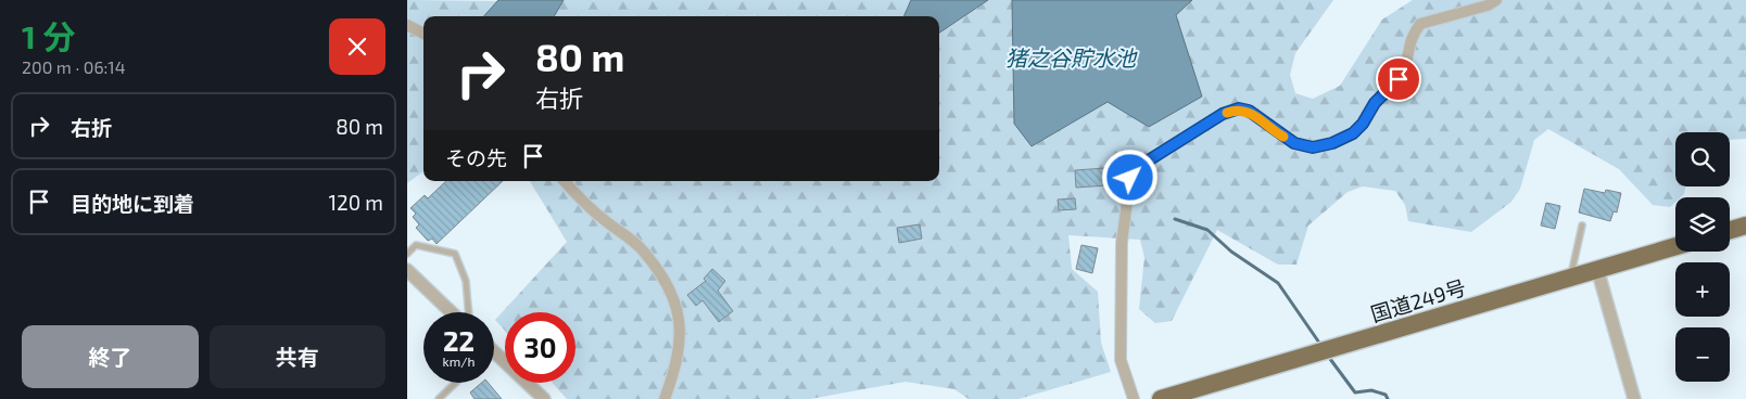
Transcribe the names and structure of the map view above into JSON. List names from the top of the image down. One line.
{"streets":{"highway":["国道249号"]},"water":["猪之谷貯水池"],"page":{"heading":["1 分","200 m · 06:14"],"turn":["80 m","右折"],"list":[{"name":"右折","value":"80 m"},{"name":"目的地に到着","value":"120 m"}],"then":"その先","map_buttons":["+","−"],"speed":"22 km/h","limit":"30","buttons":["終了","共有"]}}
